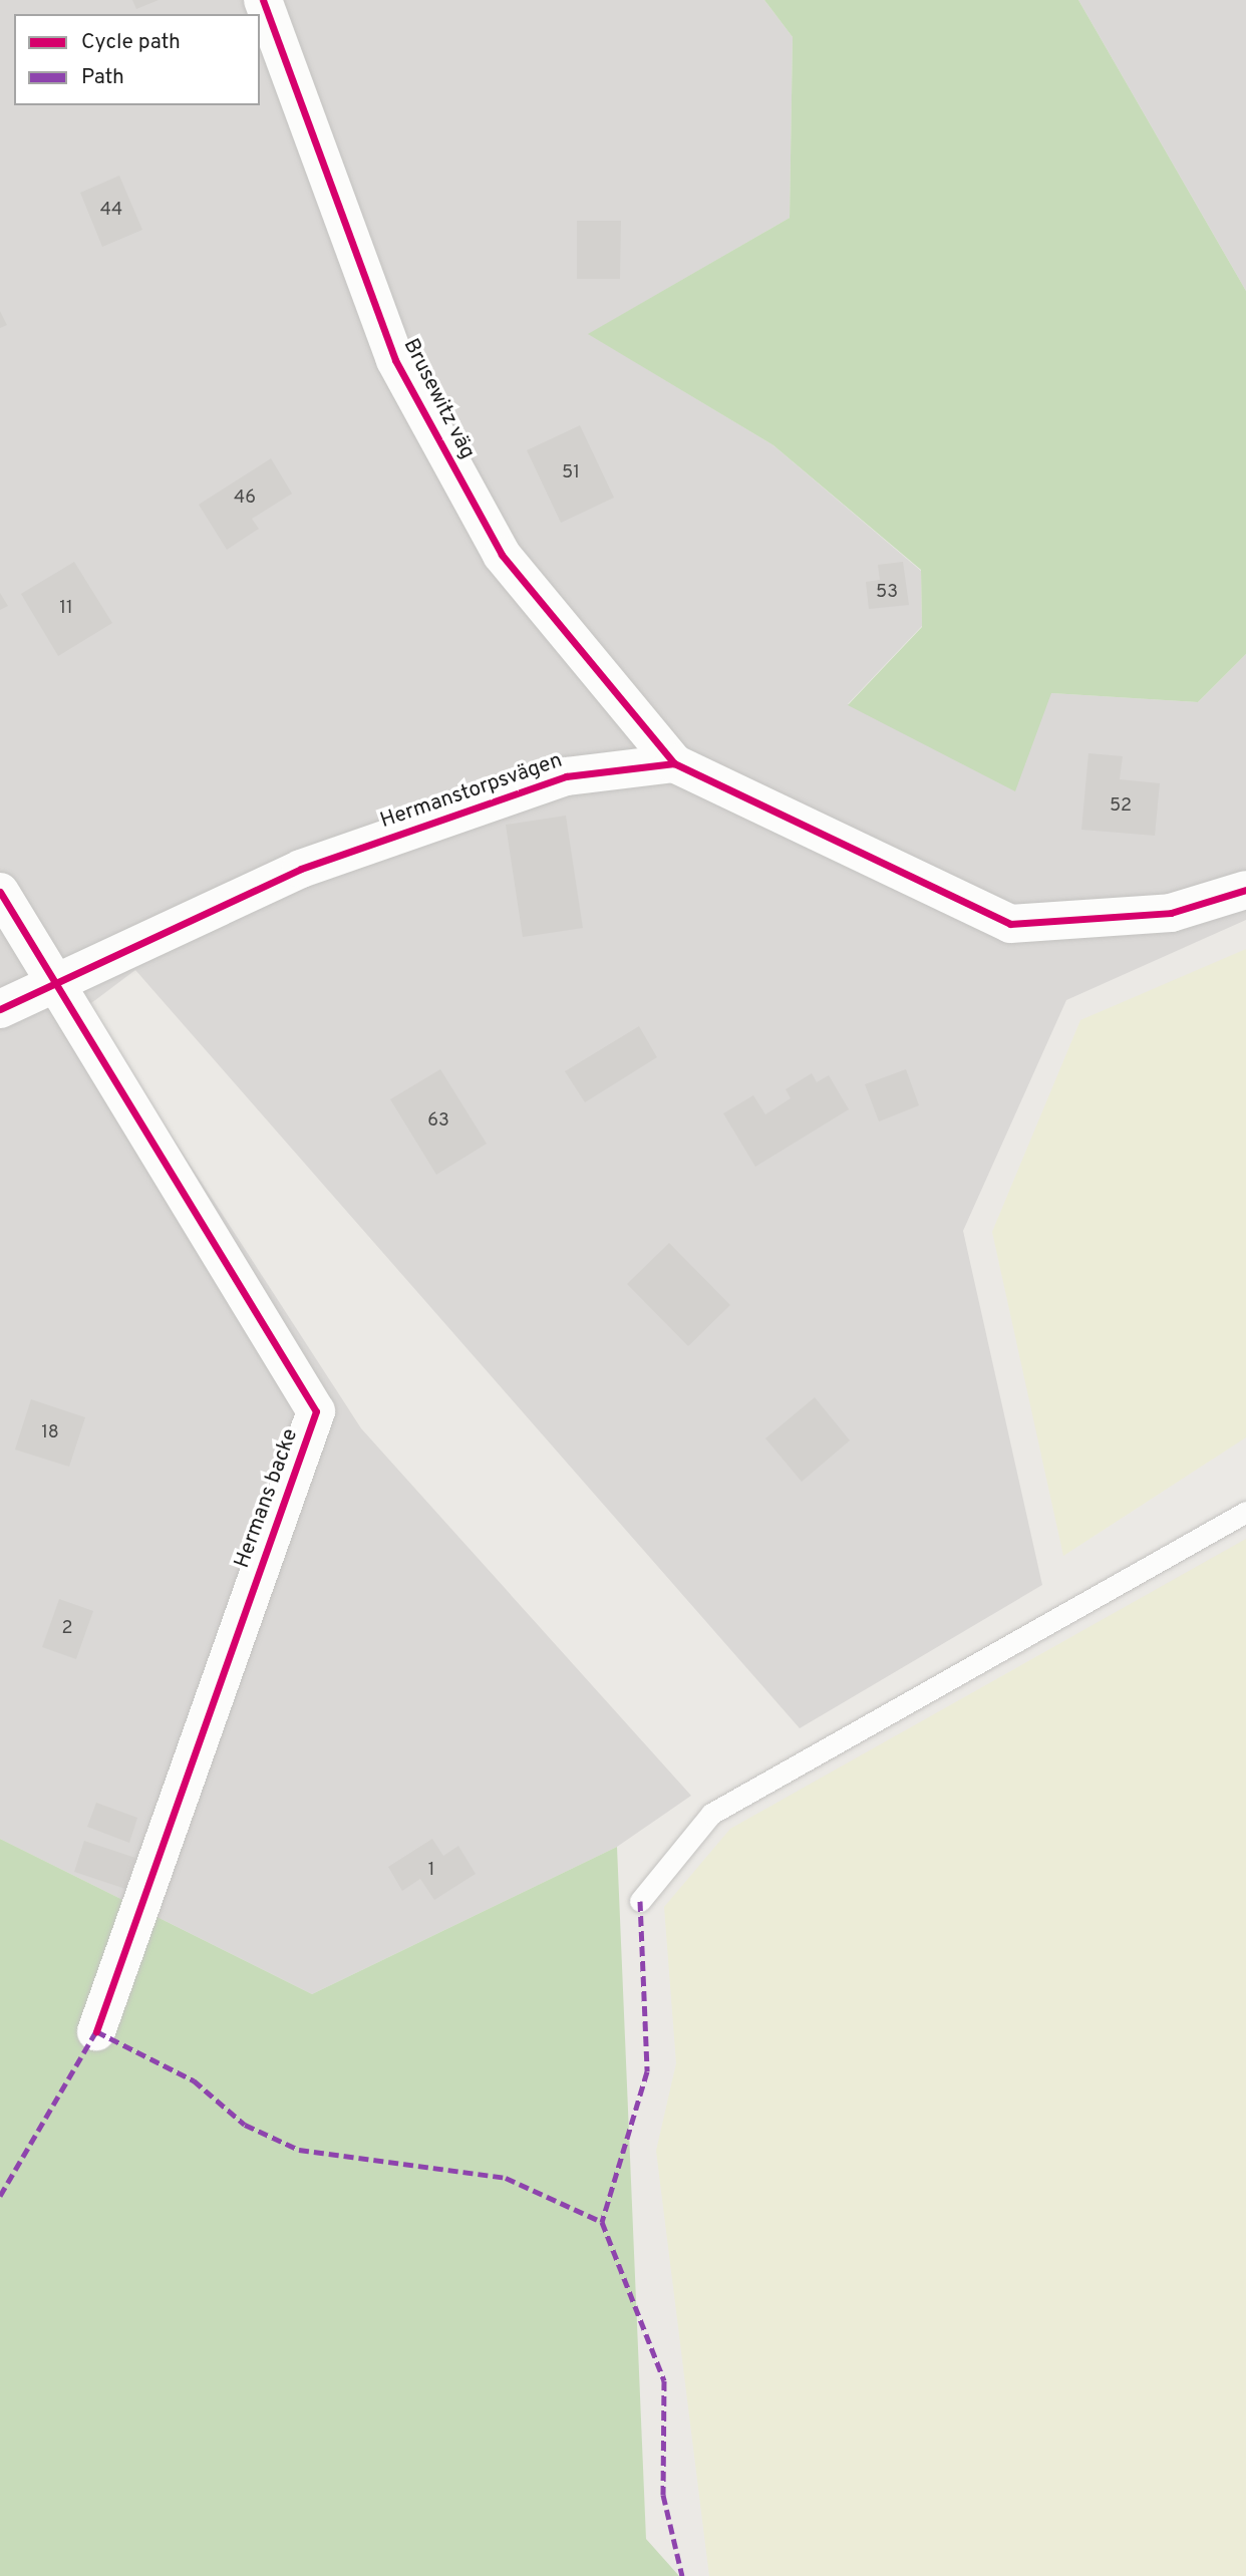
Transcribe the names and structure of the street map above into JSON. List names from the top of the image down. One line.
{"streets":{"street":["Brusewitz väg","Hermanstorpsvägen","Hermans backe"]},"crossings":[["Brusewitz väg","Hermanstorpsvägen"],["Hermanstorpsvägen","Hermans backe"]],"house_numbers":["44","51","46","53","11","52","63","18","2","1"],"legend":["Cycle path","Path"]}
